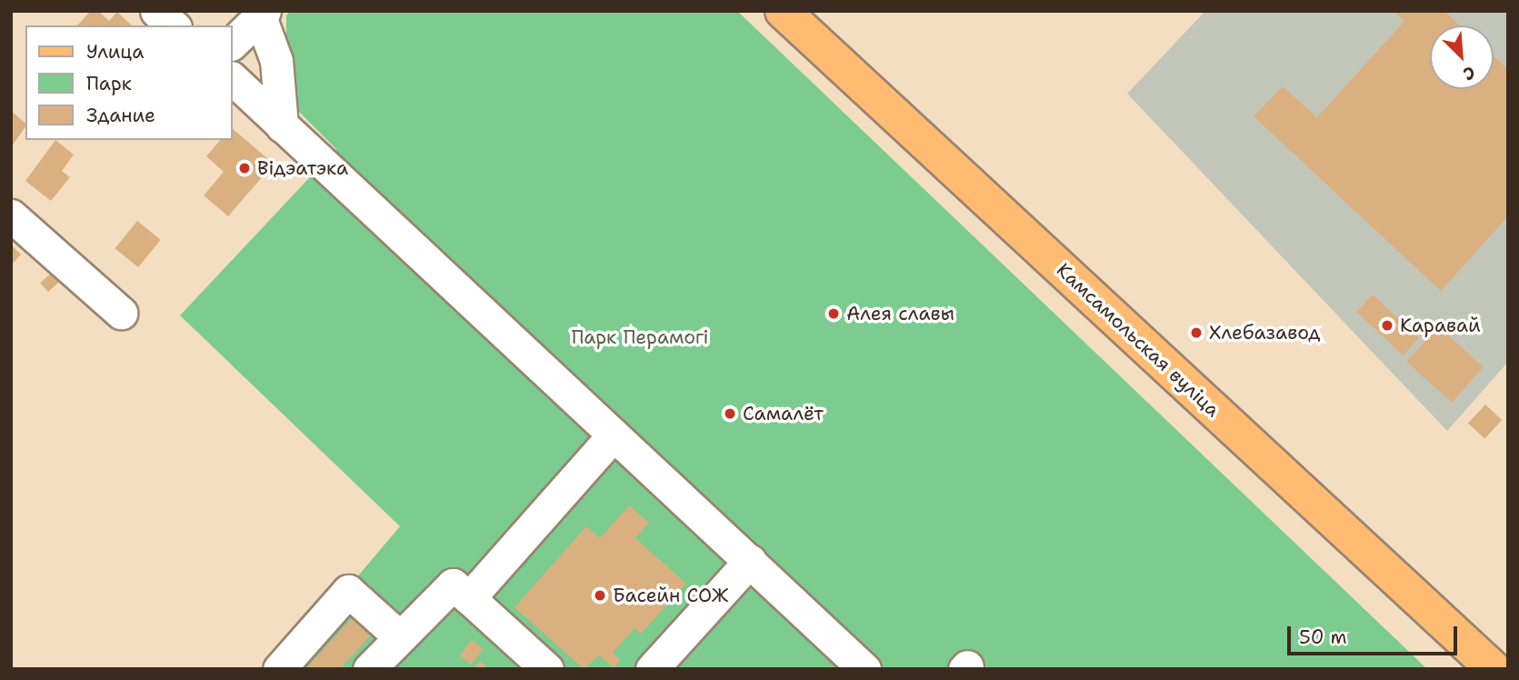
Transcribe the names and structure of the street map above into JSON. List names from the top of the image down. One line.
{"streets":{"main road":["Камсамольская вуліца"]},"parks":["Парк Перамогі"],"places":["Відэатэка","Алея славы","Каравай","Хлебазавод","Самалёт","Басейн СОЖ"],"legend":["Улица","Парк","Здание"],"scale_bar":"50 m","north":"bottom right"}
